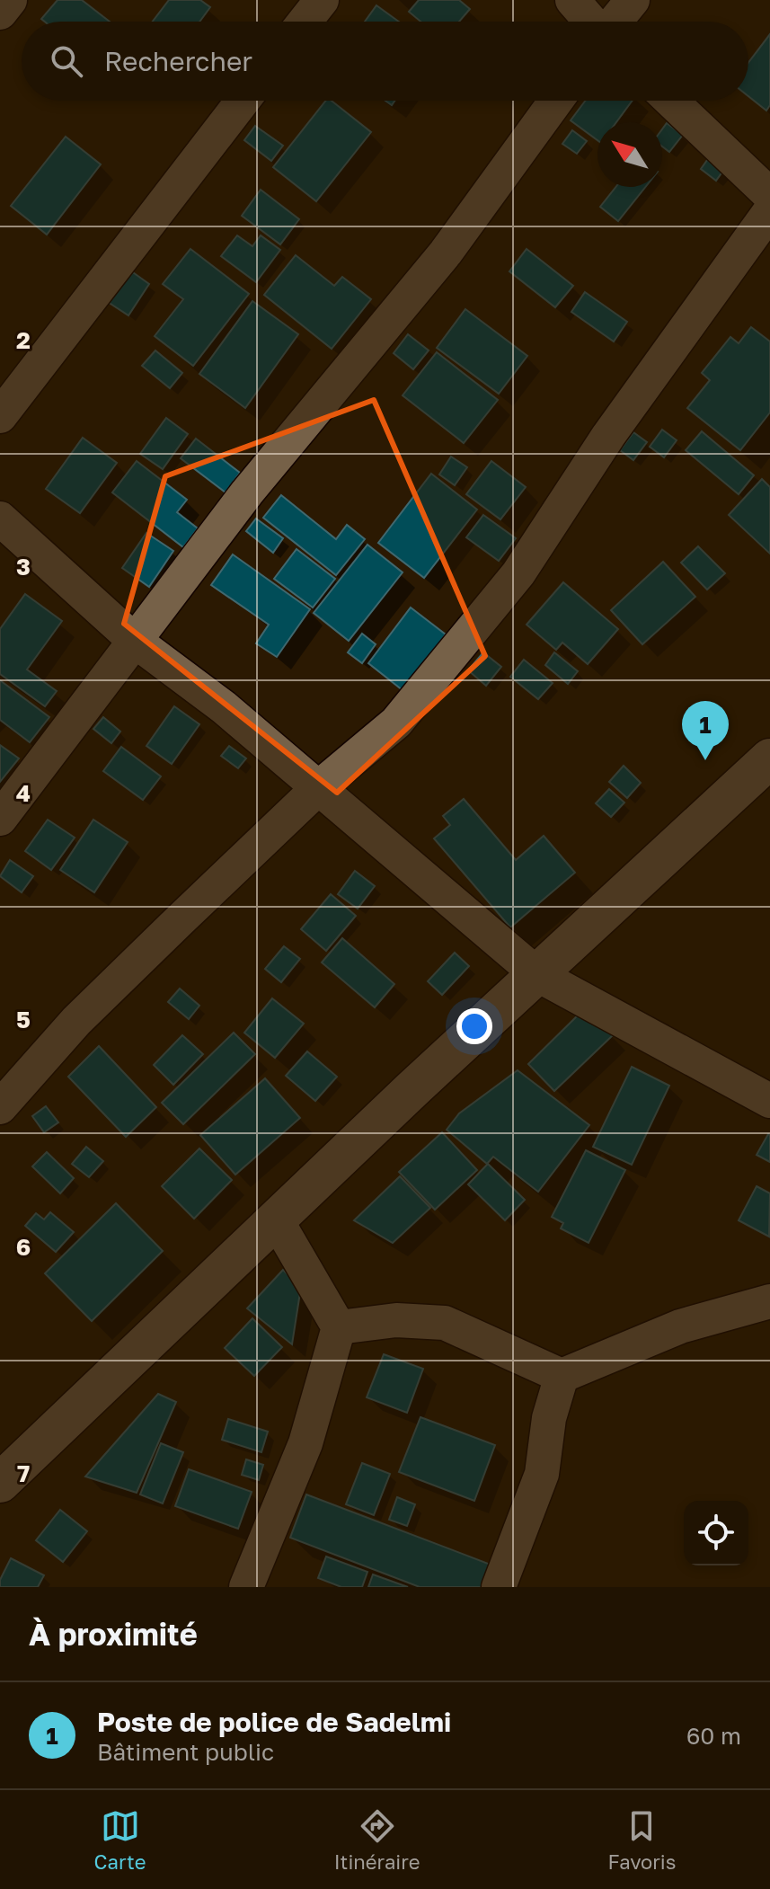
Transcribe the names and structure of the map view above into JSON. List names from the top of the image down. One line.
{"north":"top left","page":{"search":"Rechercher","pins":"1","heading":"À proximité","list":[{"mark":"1","name":"Poste de police de Sadelmi","note":"Bâtiment public","value":"60 m"}],"nav":["Carte","Itinéraire","Favoris"]},"grid":{"rows":["2","3","4","5","6","7"]}}
